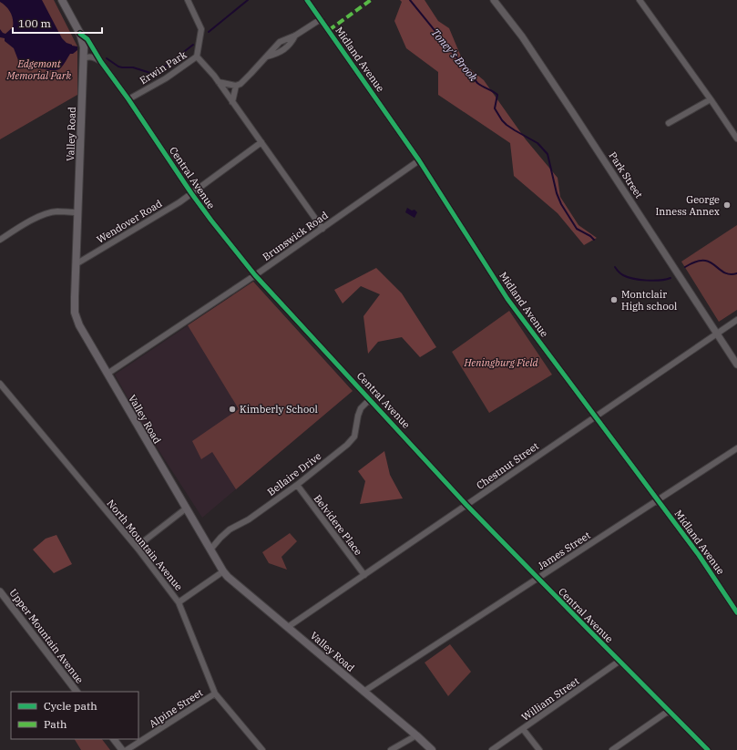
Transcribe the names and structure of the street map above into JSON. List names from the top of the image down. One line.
{"streets":{"main road":["Valley Road"],"street":["Midland Avenue","Erwin Park","Park Street","Central Avenue","Wendover Road","Brunswick Road","Chestnut Street","Bellaire Drive","Belvidere Place","North Mountain Avenue","James Street","Upper Mountain Avenue","William Street","Alpine Street"]},"crossings":[["Midland Avenue","Brunswick Road"],["Midland Avenue","Chestnut Street"],["Midland Avenue","James Street"],["Erwin Park","Central Avenue"],["Erwin Park","Brunswick Road"],["Valley Road","Central Avenue"],["Valley Road","Wendover Road"],["Valley Road","Brunswick Road"],["Valley Road","Chestnut Street"],["Valley Road","Bellaire Drive"],["Valley Road","James Street"],["Park Street","Chestnut Street"],["Central Avenue","Wendover Road"],["Central Avenue","Brunswick Road"],["Central Avenue","Chestnut Street"],["Central Avenue","Bellaire Drive"],["Central Avenue","James Street"],["Central Avenue","William Street"],["Chestnut Street","Belvidere Place"],["Bellaire Drive","Belvidere Place"],["North Mountain Avenue","Alpine Street"]],"water":["Toney's Brook"],"parks":["Edgemont Memorial Park","Heningburg Field"],"places":["George Inness Annex","Montclair High school","Kimberly School"],"legend":["Cycle path","Path"],"scale_bar":"100 m"}
